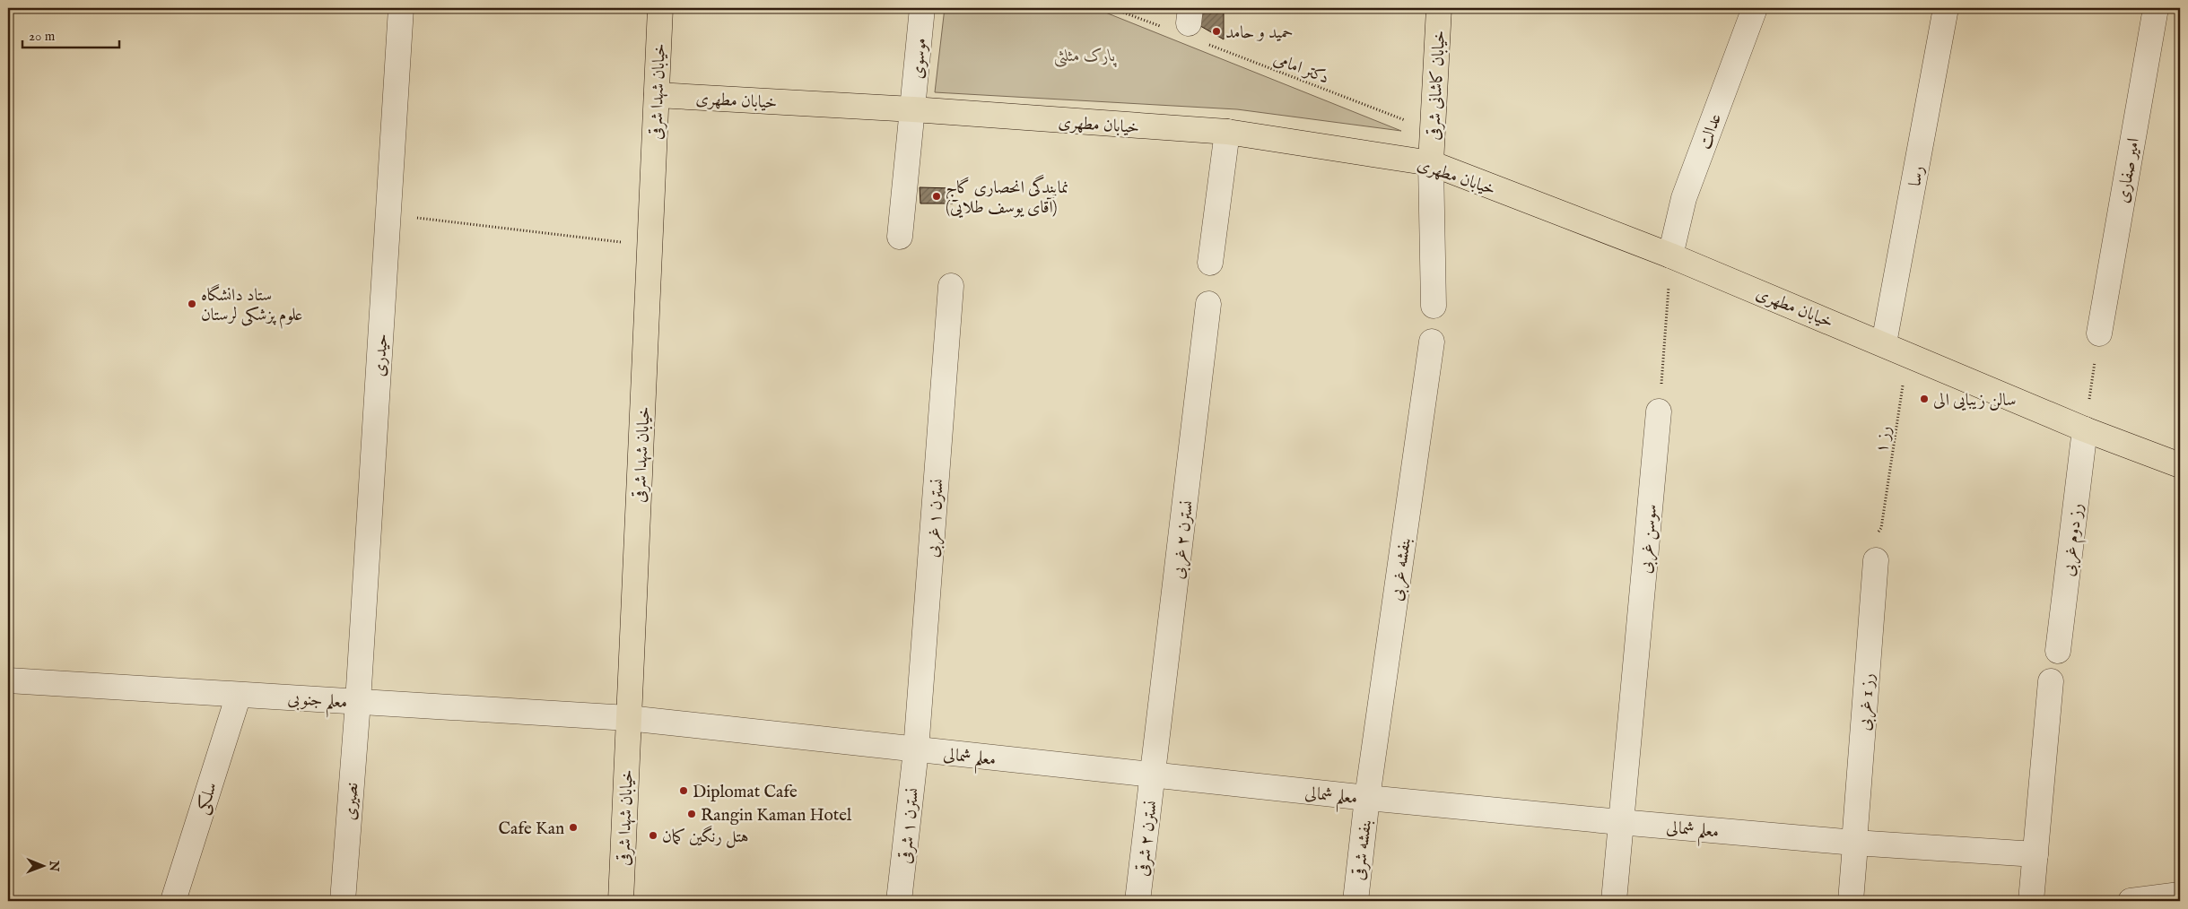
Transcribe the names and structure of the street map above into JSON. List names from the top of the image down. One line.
{"streets":{"main road":["خیابان کاشانی شرقی","خیابان شهدا شرقی","خیابان مطهری"],"street":["موسوی","عدالت","امیر صفاری","رسا","حیدری","نسترن ۱ غربی","سوسن غربی","نسترن ۲ غربی","رز دوم غربی","بنفشه غربی","معلم جنوبی","رز 1 غربی","معلم شمالی","سلکی","نصیری","نسترن ۱ شرقی","نسترن ۲ شرقی","بنفشه شرقی"],"path":["دکتر امامی","رز ۱"]},"crossings":[["موسوی","خیابان مطهری"],["دکتر امامی","خیابان کاشانی شرقی"],["خیابان کاشانی شرقی","خیابان مطهری"],["خیابان شهدا شرقی","خیابان مطهری"],["خیابان شهدا شرقی","معلم جنوبی"],["خیابان شهدا شرقی","معلم شمالی"],["خیابان مطهری","عدالت"],["خیابان مطهری","رسا"],["خیابان مطهری","رز ۱"],["خیابان مطهری","رز دوم غربی"],["حیدری","معلم جنوبی"],["حیدری","نصیری"],["نسترن ۱ غربی","معلم شمالی"],["نسترن ۱ غربی","نسترن ۱ شرقی"],["سوسن غربی","معلم شمالی"],["نسترن ۲ غربی","معلم شمالی"],["نسترن ۲ غربی","نسترن ۲ شرقی"],["بنفشه غربی","معلم شمالی"],["بنفشه غربی","بنفشه شرقی"],["معلم جنوبی","معلم شمالی"],["معلم جنوبی","سلکی"],["معلم جنوبی","نصیری"],["رز 1 غربی","معلم شمالی"],["معلم شمالی","نسترن ۱ شرقی"],["معلم شمالی","نسترن ۲ شرقی"],["معلم شمالی","بنفشه شرقی"]],"parks":["پارک مثلثی"],"places":["حمید و حامد","نمایندگی انحصاری گاج (آقای یوسف طلایی)","ستاد دانشگاه علوم پزشکی لرستان","سالن زیبایی الی","Diplomat Cafe","Rangin Kaman Hotel","Cafe Kan","هتل رنگین کمان"],"scale_bar":"20 m","north":"right"}
